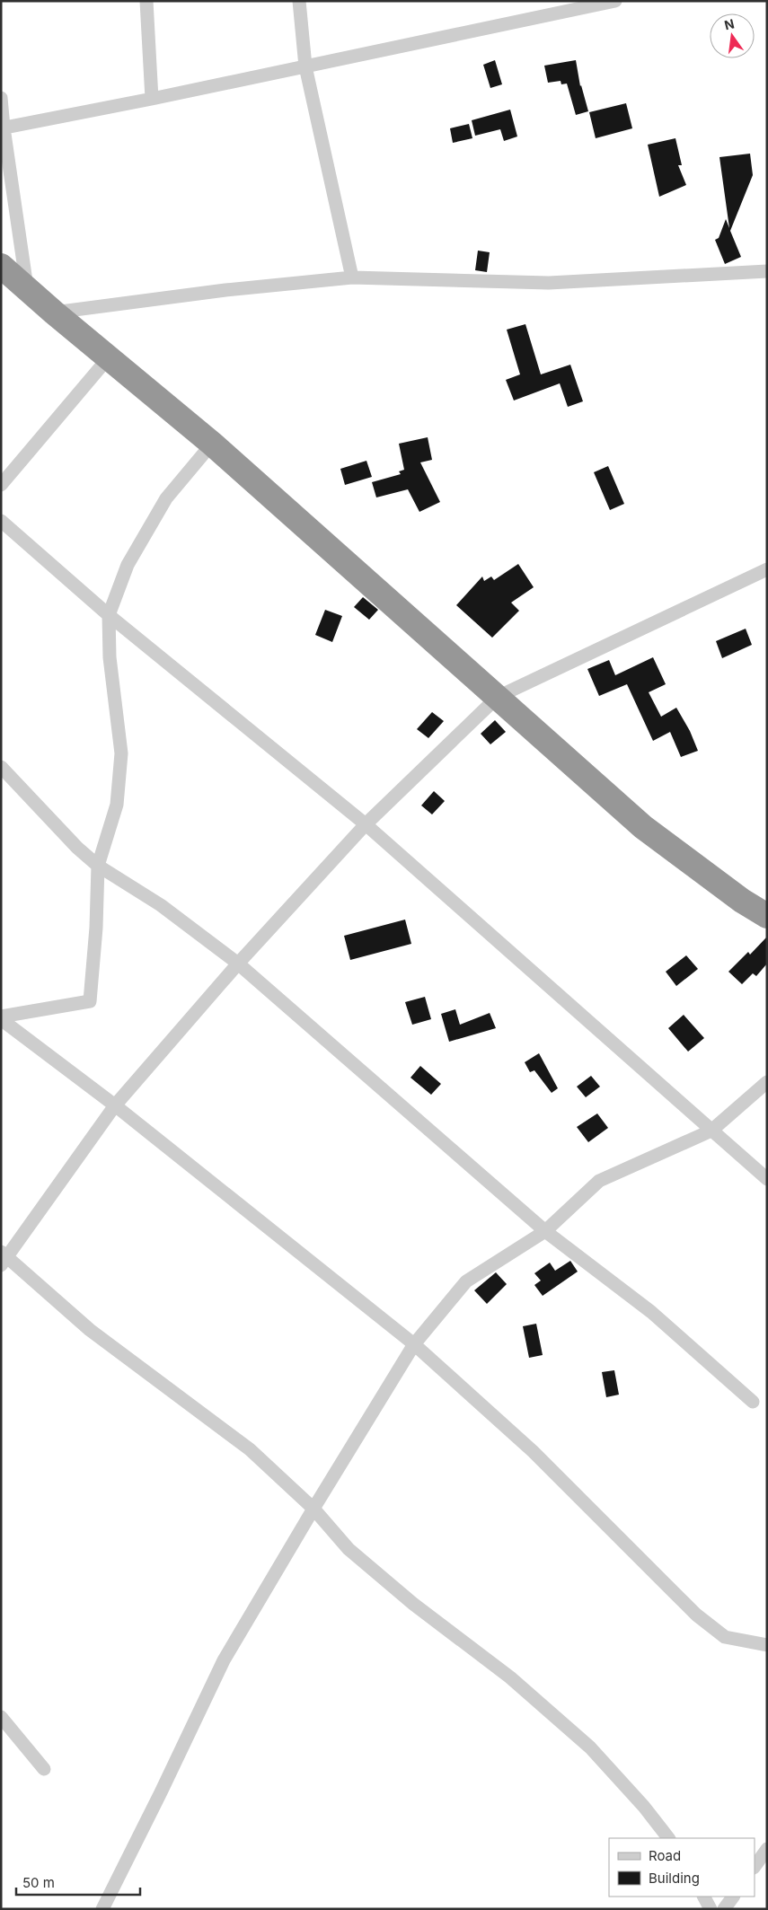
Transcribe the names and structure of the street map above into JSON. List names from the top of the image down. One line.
{"legend":["Road","Building"],"scale_bar":"50 m","north":"top"}
